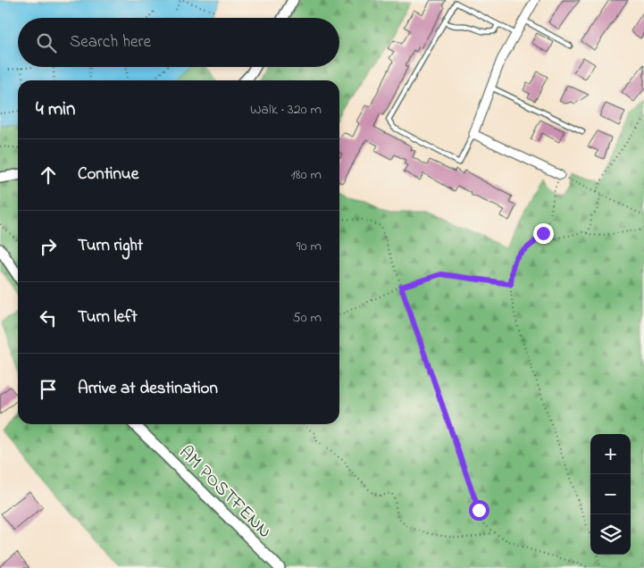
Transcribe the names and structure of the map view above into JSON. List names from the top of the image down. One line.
{"streets":{"street":["AM POSTFENN"]},"page":{"search":"Search here","heading":["4 min","Walk · 320 m"],"list":[["Continue","180 m"],["Turn right","90 m"],["Turn left","50 m"],"Arrive at destination"],"map_buttons":["+","−"]}}
